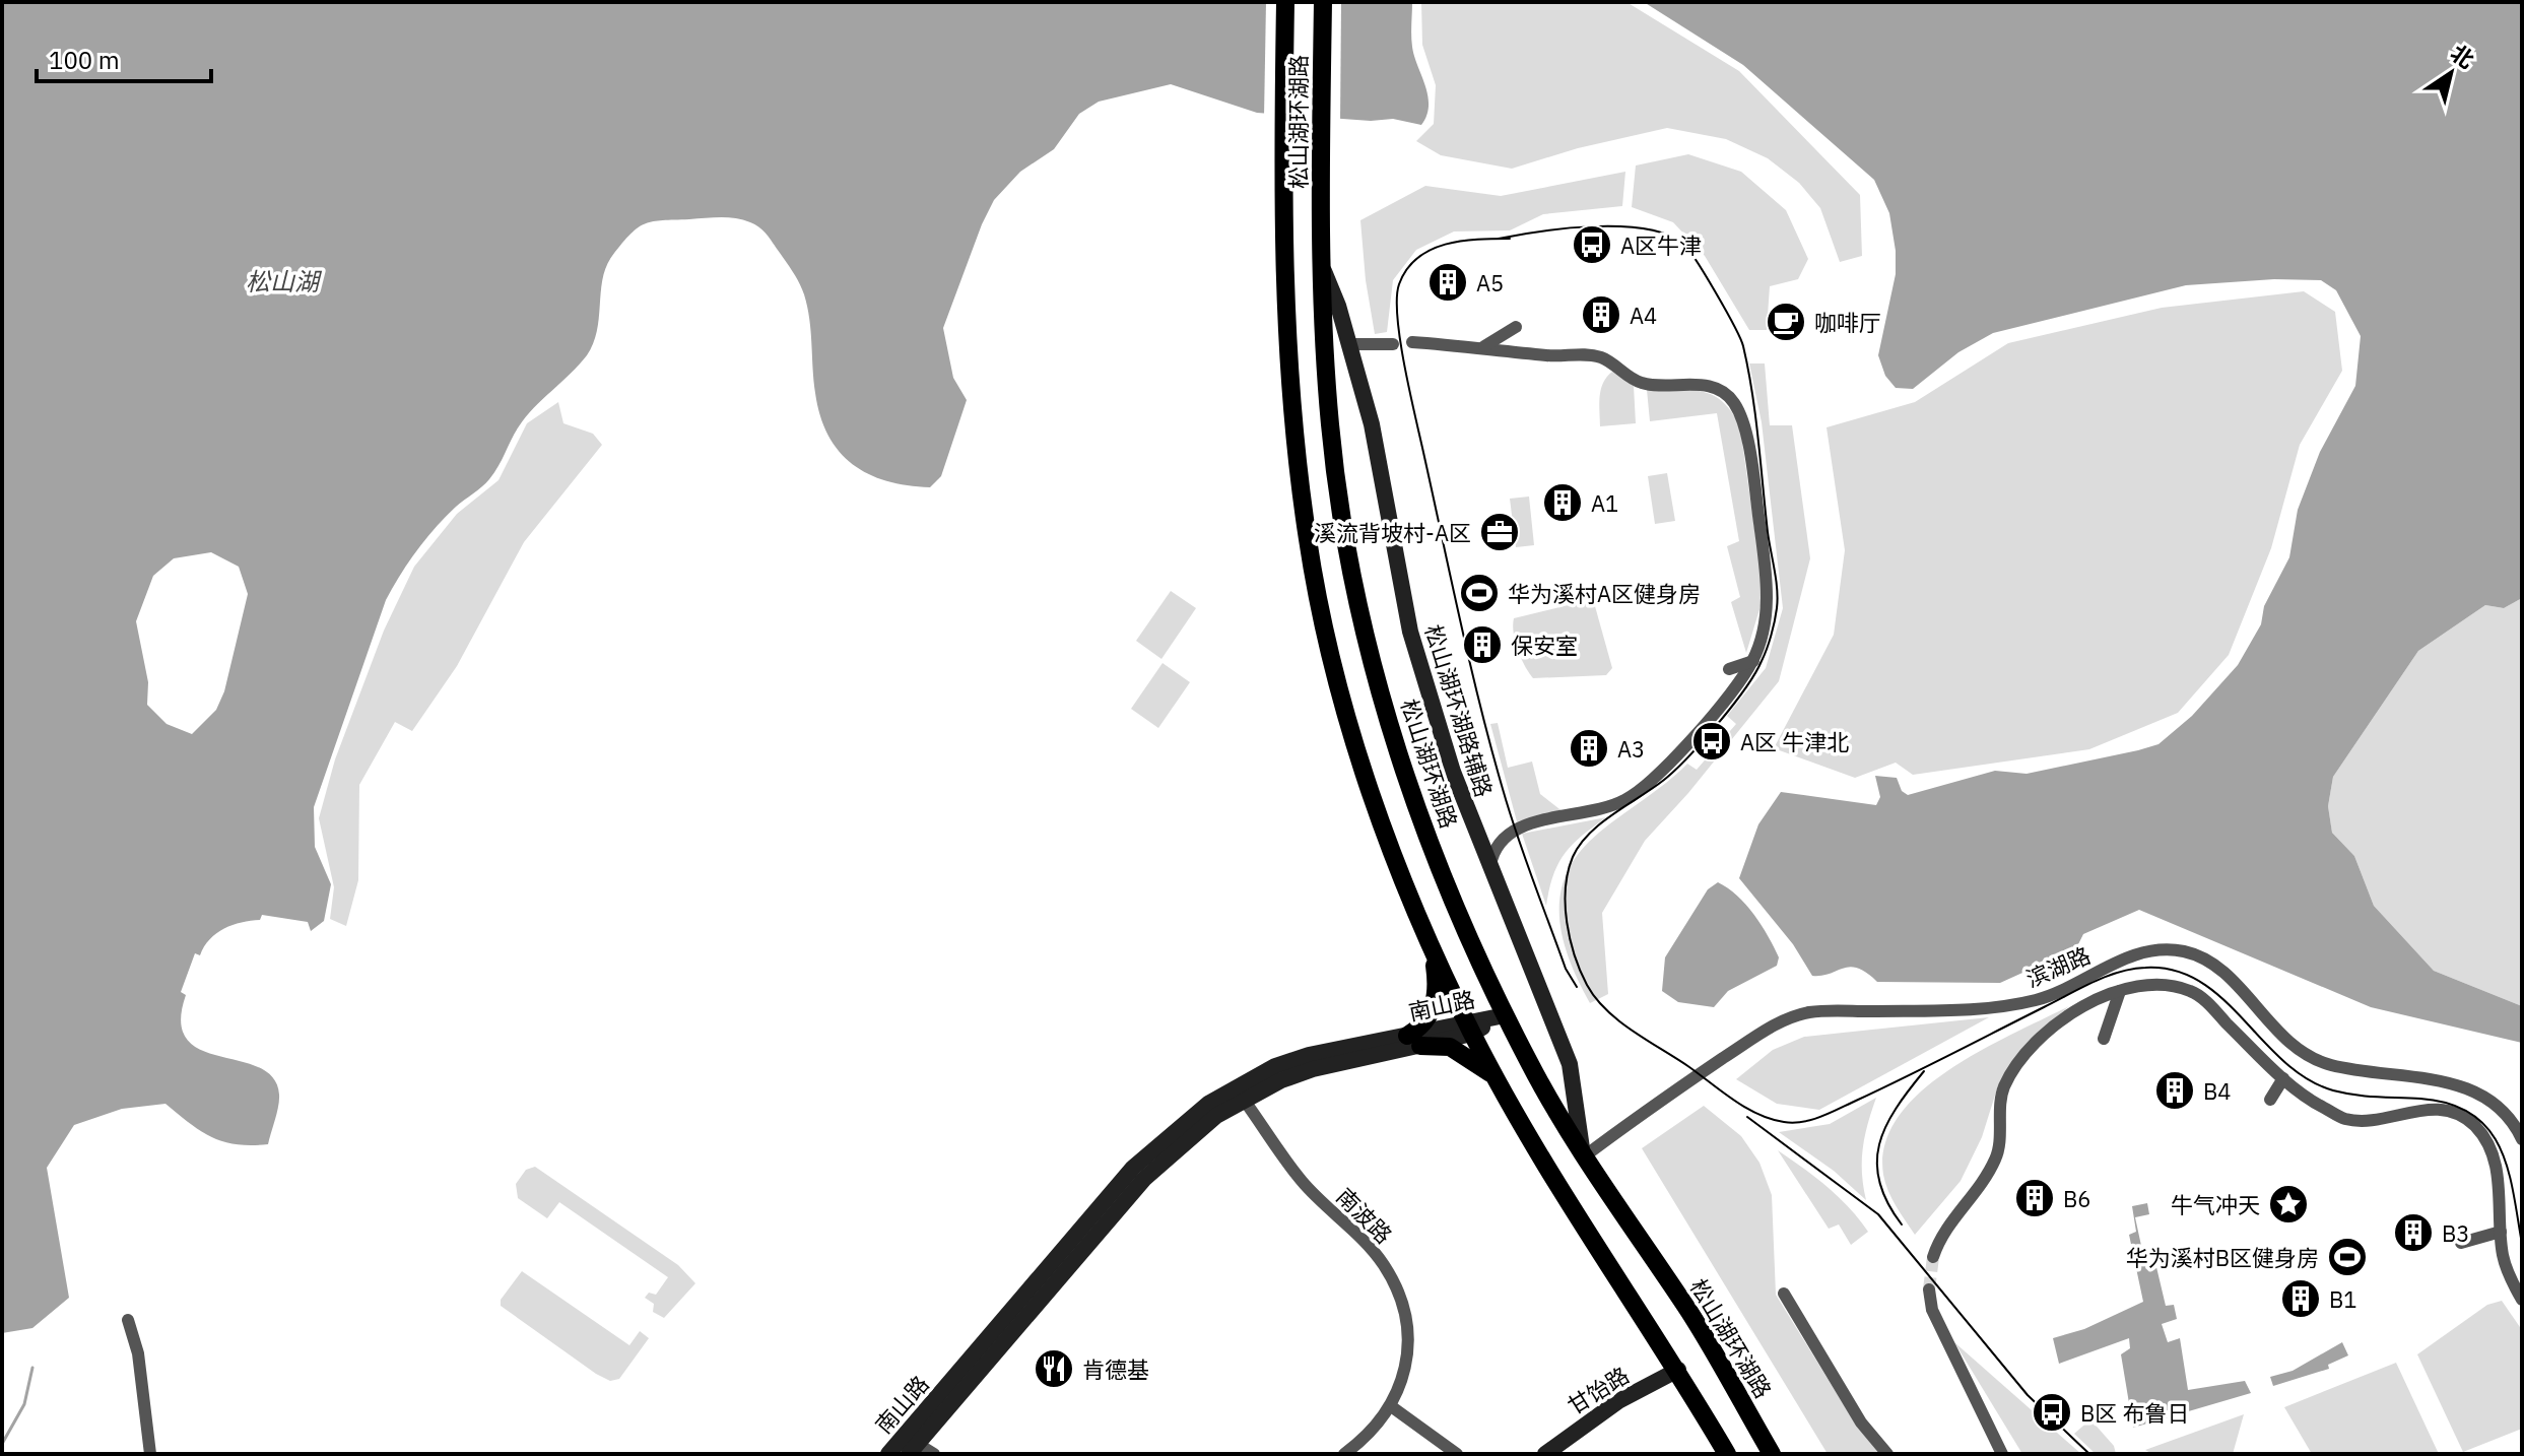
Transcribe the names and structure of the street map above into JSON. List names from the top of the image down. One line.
{"streets":{"main road":["松山湖环湖路","松山湖环湖路辅路","南山路","甘饴路"],"street":["滨湖路","南波路"]},"crossings":[["松山湖环湖路","松山湖环湖路辅路"],["松山湖环湖路","滨湖路"],["松山湖环湖路","南山路"],["松山湖环湖路","甘饴路"],["松山湖环湖路辅路","滨湖路"],["南山路","南波路"]],"water":["松山湖"],"places":{"bus stop":["A区牛津","A区 牛津北","B区 布鲁日"],"building":["A5","A4","A1","保安室","A3","B4","B6","B3","B1"],"cafe":["咖啡厅"],"office":["溪流背坡村-A区"],"sports":["华为溪村A区健身房","华为溪村B区健身房"],"place":["牛气冲天"],"restaurant":["肯德基"]},"scale_bar":"100 m","north":"top right"}
